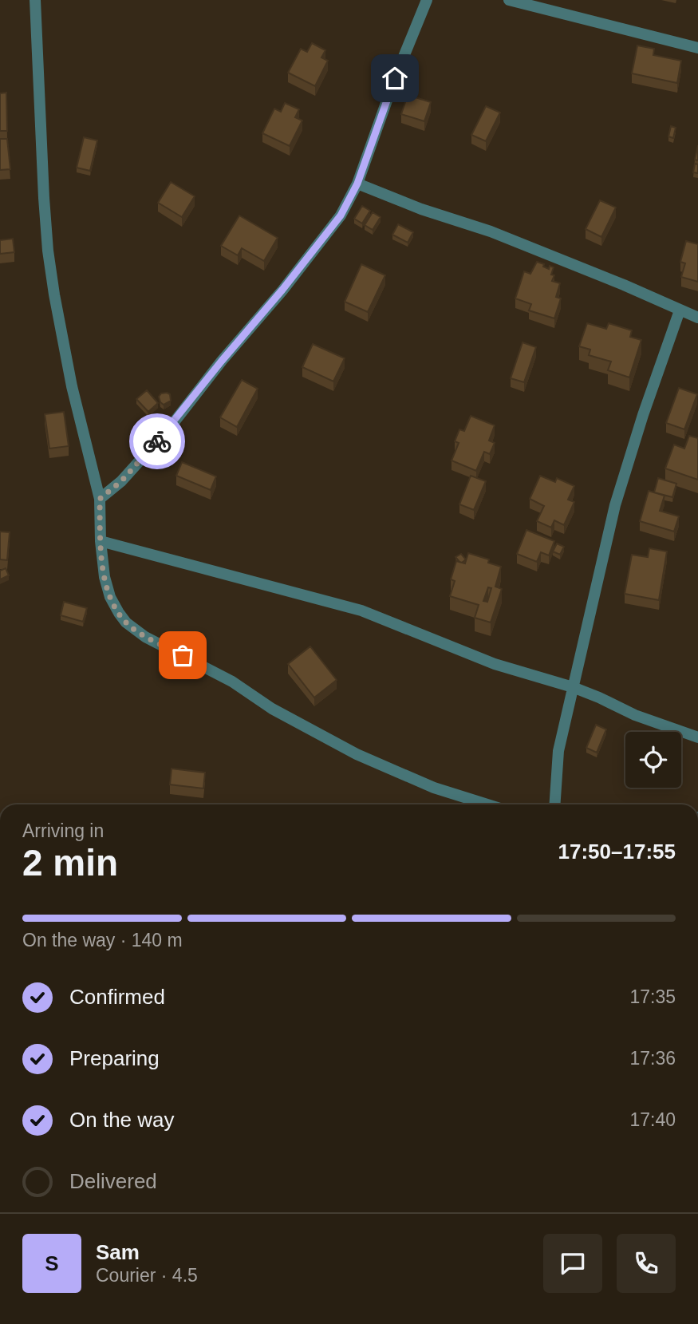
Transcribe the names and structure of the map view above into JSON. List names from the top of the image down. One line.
{"page":{"heading":["2 min","Arriving in","17:50–17:55"],"panel":["Sam","Courier · 4.5"],"bar":"On the way · 140 m","list":[["Confirmed","17:35"],["Preparing","17:36"],["On the way","17:40"],"Delivered"],"round":"S"}}
